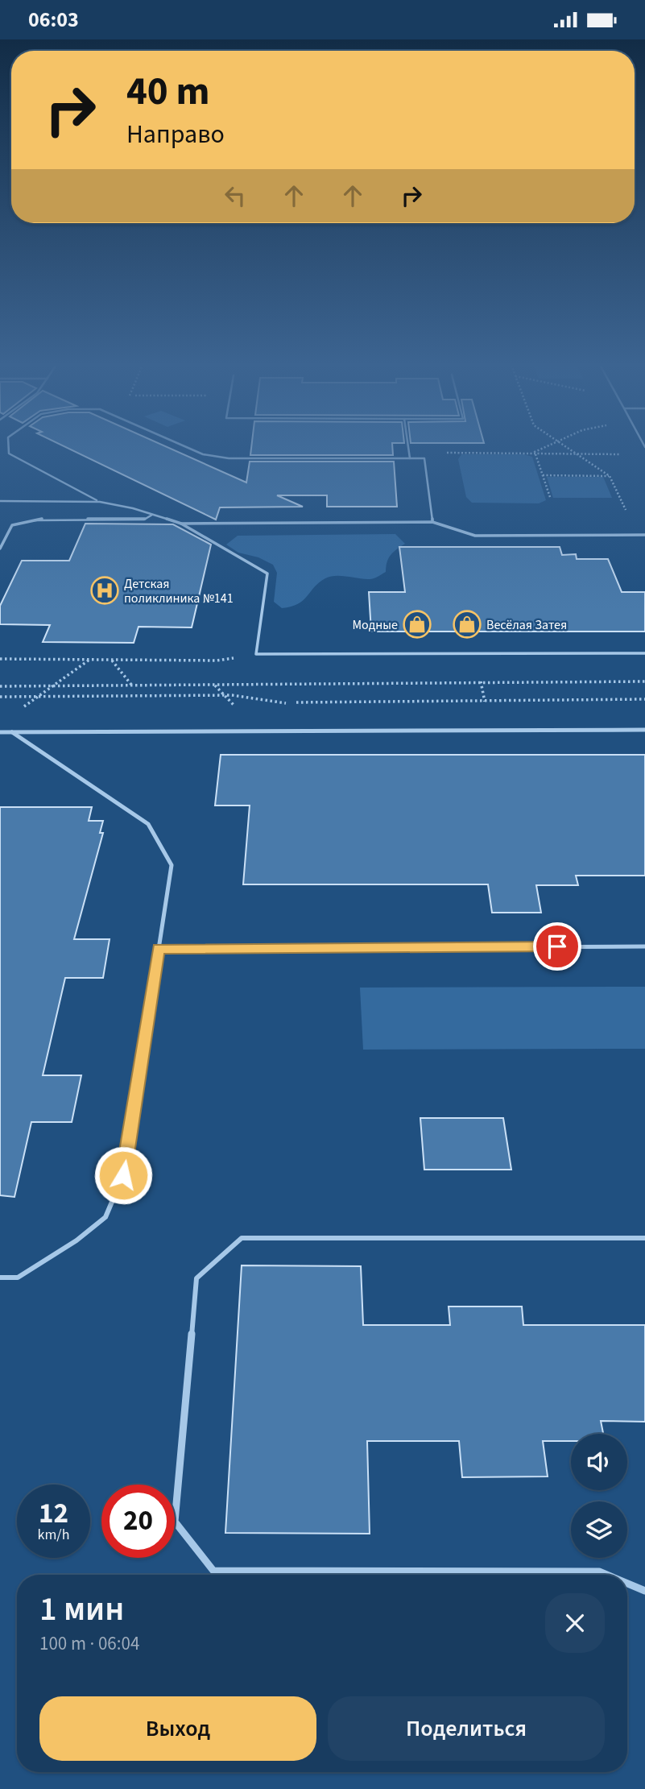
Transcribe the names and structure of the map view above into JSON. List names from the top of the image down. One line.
{"places":{"hospital":["Детская поликлиника №141"],"shop":["Модные","Весёлая Затея"]},"page":{"status":"06:03","turn":["40 m","Направо"],"speed":"12 km/h","limit":"20","heading":["1 мин","100 m · 06:04"],"buttons":["Выход","Поделиться"]}}
